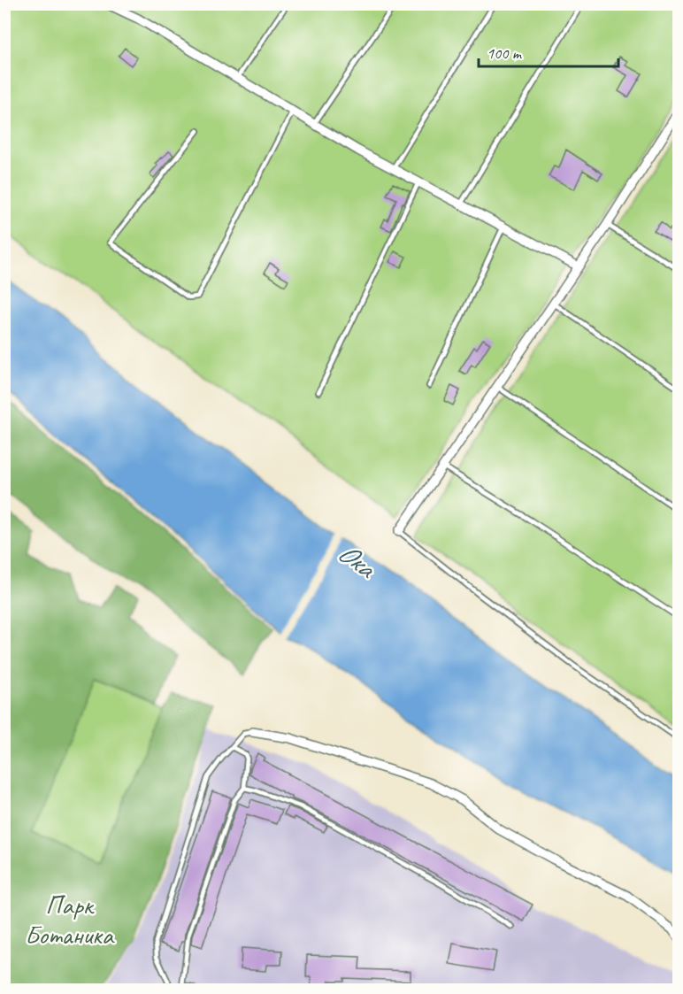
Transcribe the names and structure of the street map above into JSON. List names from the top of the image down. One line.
{"water":["Ока"],"parks":["Парк Ботаника"],"scale_bar":"100 m"}
